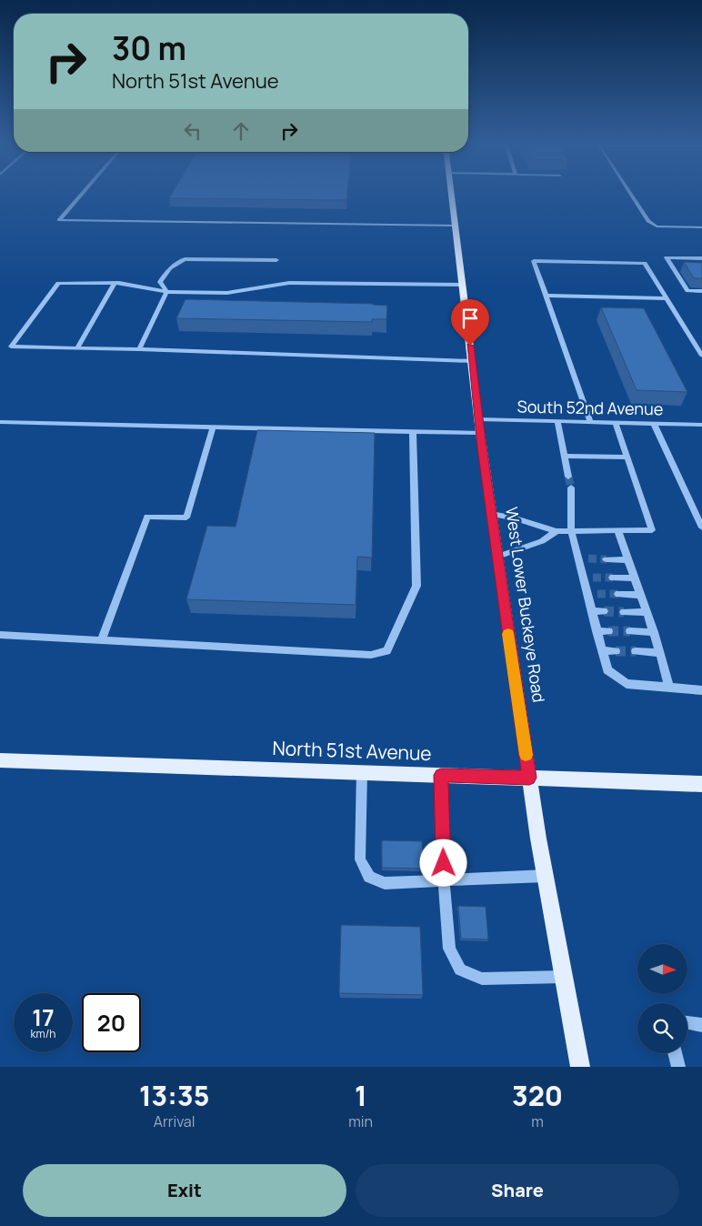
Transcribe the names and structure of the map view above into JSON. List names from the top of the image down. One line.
{"streets":{"main road":["West Lower Buckeye Road","North 51st Avenue"],"street":["South 52nd Avenue"]},"crossings":[["South 52nd Avenue","West Lower Buckeye Road"],["West Lower Buckeye Road","North 51st Avenue"]],"north":"right","page":{"turn":["30 m","North 51st Avenue"],"speed":"17 km/h","limit":"20","eta":["13:35","Arrival","1","min","320","m"],"buttons":["Exit","Share"]}}
